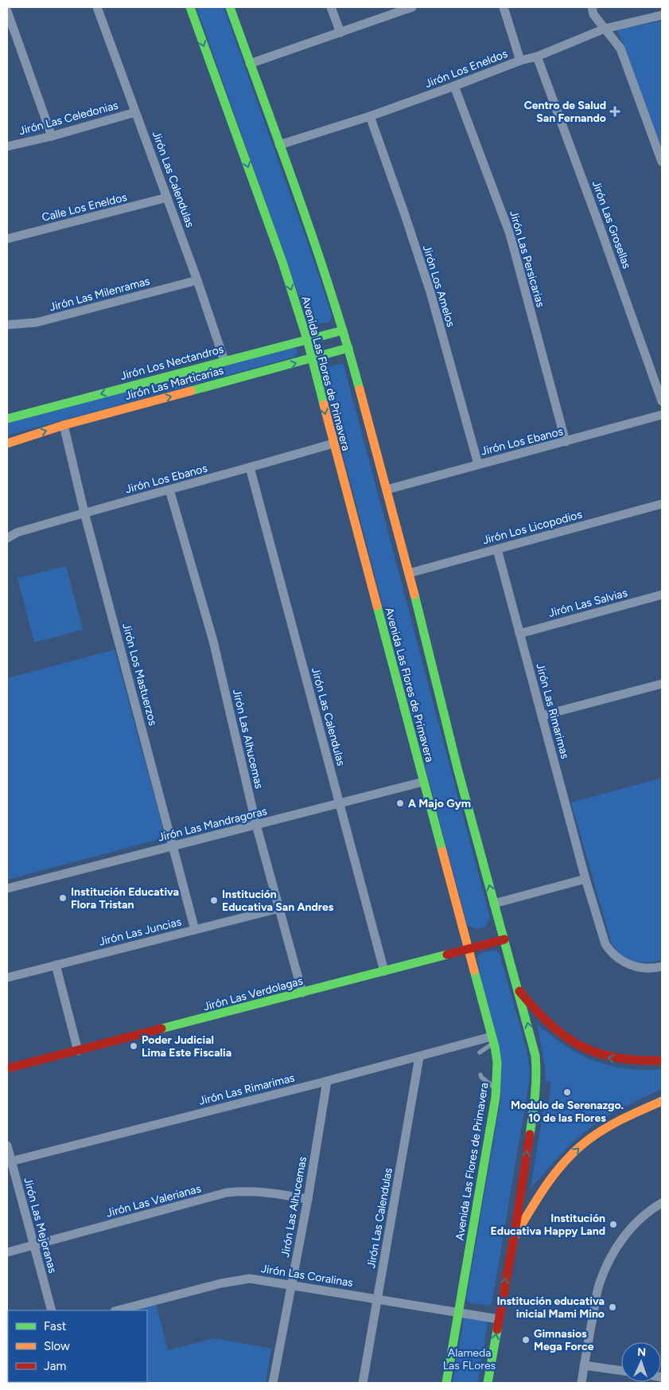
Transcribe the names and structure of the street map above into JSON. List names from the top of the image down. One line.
{"streets":{"main road":["Jirón Los Nectandros","Avenida Las Flores de Primavera","Jirón Las Marticarias","Jirón Las Verdolagas"],"street":["Jirón Los Eneldos","Jirón Las Celedonias","Jirón Las Calendulas","Calle Los Eneldos","Jirón Las Grosellas","Jirón Las Persicarias","Jirón Los Amelos","Jirón Las Milenramas","Jirón Los Ebanos","Jirón Los Licopodios","Jirón Las Salvias","Jirón Los Mastuerzos","Jirón Las Rimarimas","Jirón Las Alhucemas","Jirón Las Mandragoras","Jirón Las Juncias","Jirón Las Valerianas","Jirón Las Mejoranas","Jirón Las Coralinas"]},"crossings":[["Jirón Los Eneldos","Jirón Las Grosellas"],["Jirón Los Eneldos","Jirón Las Persicarias"],["Jirón Los Eneldos","Jirón Los Amelos"],["Jirón Las Celedonias","Jirón Las Calendulas"],["Jirón Las Calendulas","Calle Los Eneldos"],["Jirón Las Calendulas","Jirón Las Milenramas"],["Jirón Las Calendulas","Jirón Los Nectandros"],["Jirón Las Calendulas","Jirón Los Ebanos"],["Jirón Las Calendulas","Jirón Las Rimarimas"],["Jirón Las Calendulas","Jirón Las Mandragoras"],["Jirón Las Calendulas","Jirón Las Verdolagas"],["Jirón Las Calendulas","Jirón Las Coralinas"],["Jirón Las Persicarias","Jirón Los Ebanos"],["Jirón Los Amelos","Jirón Los Ebanos"],["Jirón Los Nectandros","Avenida Las Flores de Primavera"],["Avenida Las Flores de Primavera","Jirón Las Marticarias"],["Avenida Las Flores de Primavera","Jirón Los Ebanos"],["Avenida Las Flores de Primavera","Jirón Las Rimarimas"],["Avenida Las Flores de Primavera","Jirón Las Mandragoras"],["Avenida Las Flores de Primavera","Jirón Las Verdolagas"],["Avenida Las Flores de Primavera","Jirón Las Coralinas"],["Jirón Las Marticarias","Jirón Los Mastuerzos"],["Jirón Los Ebanos","Jirón Los Mastuerzos"],["Jirón Los Ebanos","Jirón Las Alhucemas"],["Jirón Los Licopodios","Jirón Las Rimarimas"],["Jirón Las Salvias","Jirón Las Rimarimas"],["Jirón Los Mastuerzos","Jirón Las Mandragoras"],["Jirón Los Mastuerzos","Jirón Las Juncias"],["Jirón Las Rimarimas","Jirón Las Alhucemas"],["Jirón Las Rimarimas","Jirón Las Mejoranas"],["Jirón Las Alhucemas","Jirón Las Mandragoras"],["Jirón Las Alhucemas","Jirón Las Juncias"],["Jirón Las Alhucemas","Jirón Las Verdolagas"],["Jirón Las Alhucemas","Jirón Las Valerianas"],["Jirón Las Alhucemas","Jirón Las Coralinas"],["Jirón Las Valerianas","Jirón Las Mejoranas"]],"one_way":["Jirón Los Nectandros","Jirón Las Marticarias"],"parks":["Alameda Las FLores"],"places":{"health":["Centro de Salud San Fernando"],"other":["A Majo Gym","Institución Educativa Flora Tristan","Institución Educativa San Andres","Poder Judicial Lima Este Fiscalia","Modulo de Serenazgo. 10 de las Flores","Institución Educativa Happy Land","Institución educativa inicial Mami Mino","Gimnasios Mega Force"]},"legend":["Fast","Slow","Jam"],"north":"top"}
